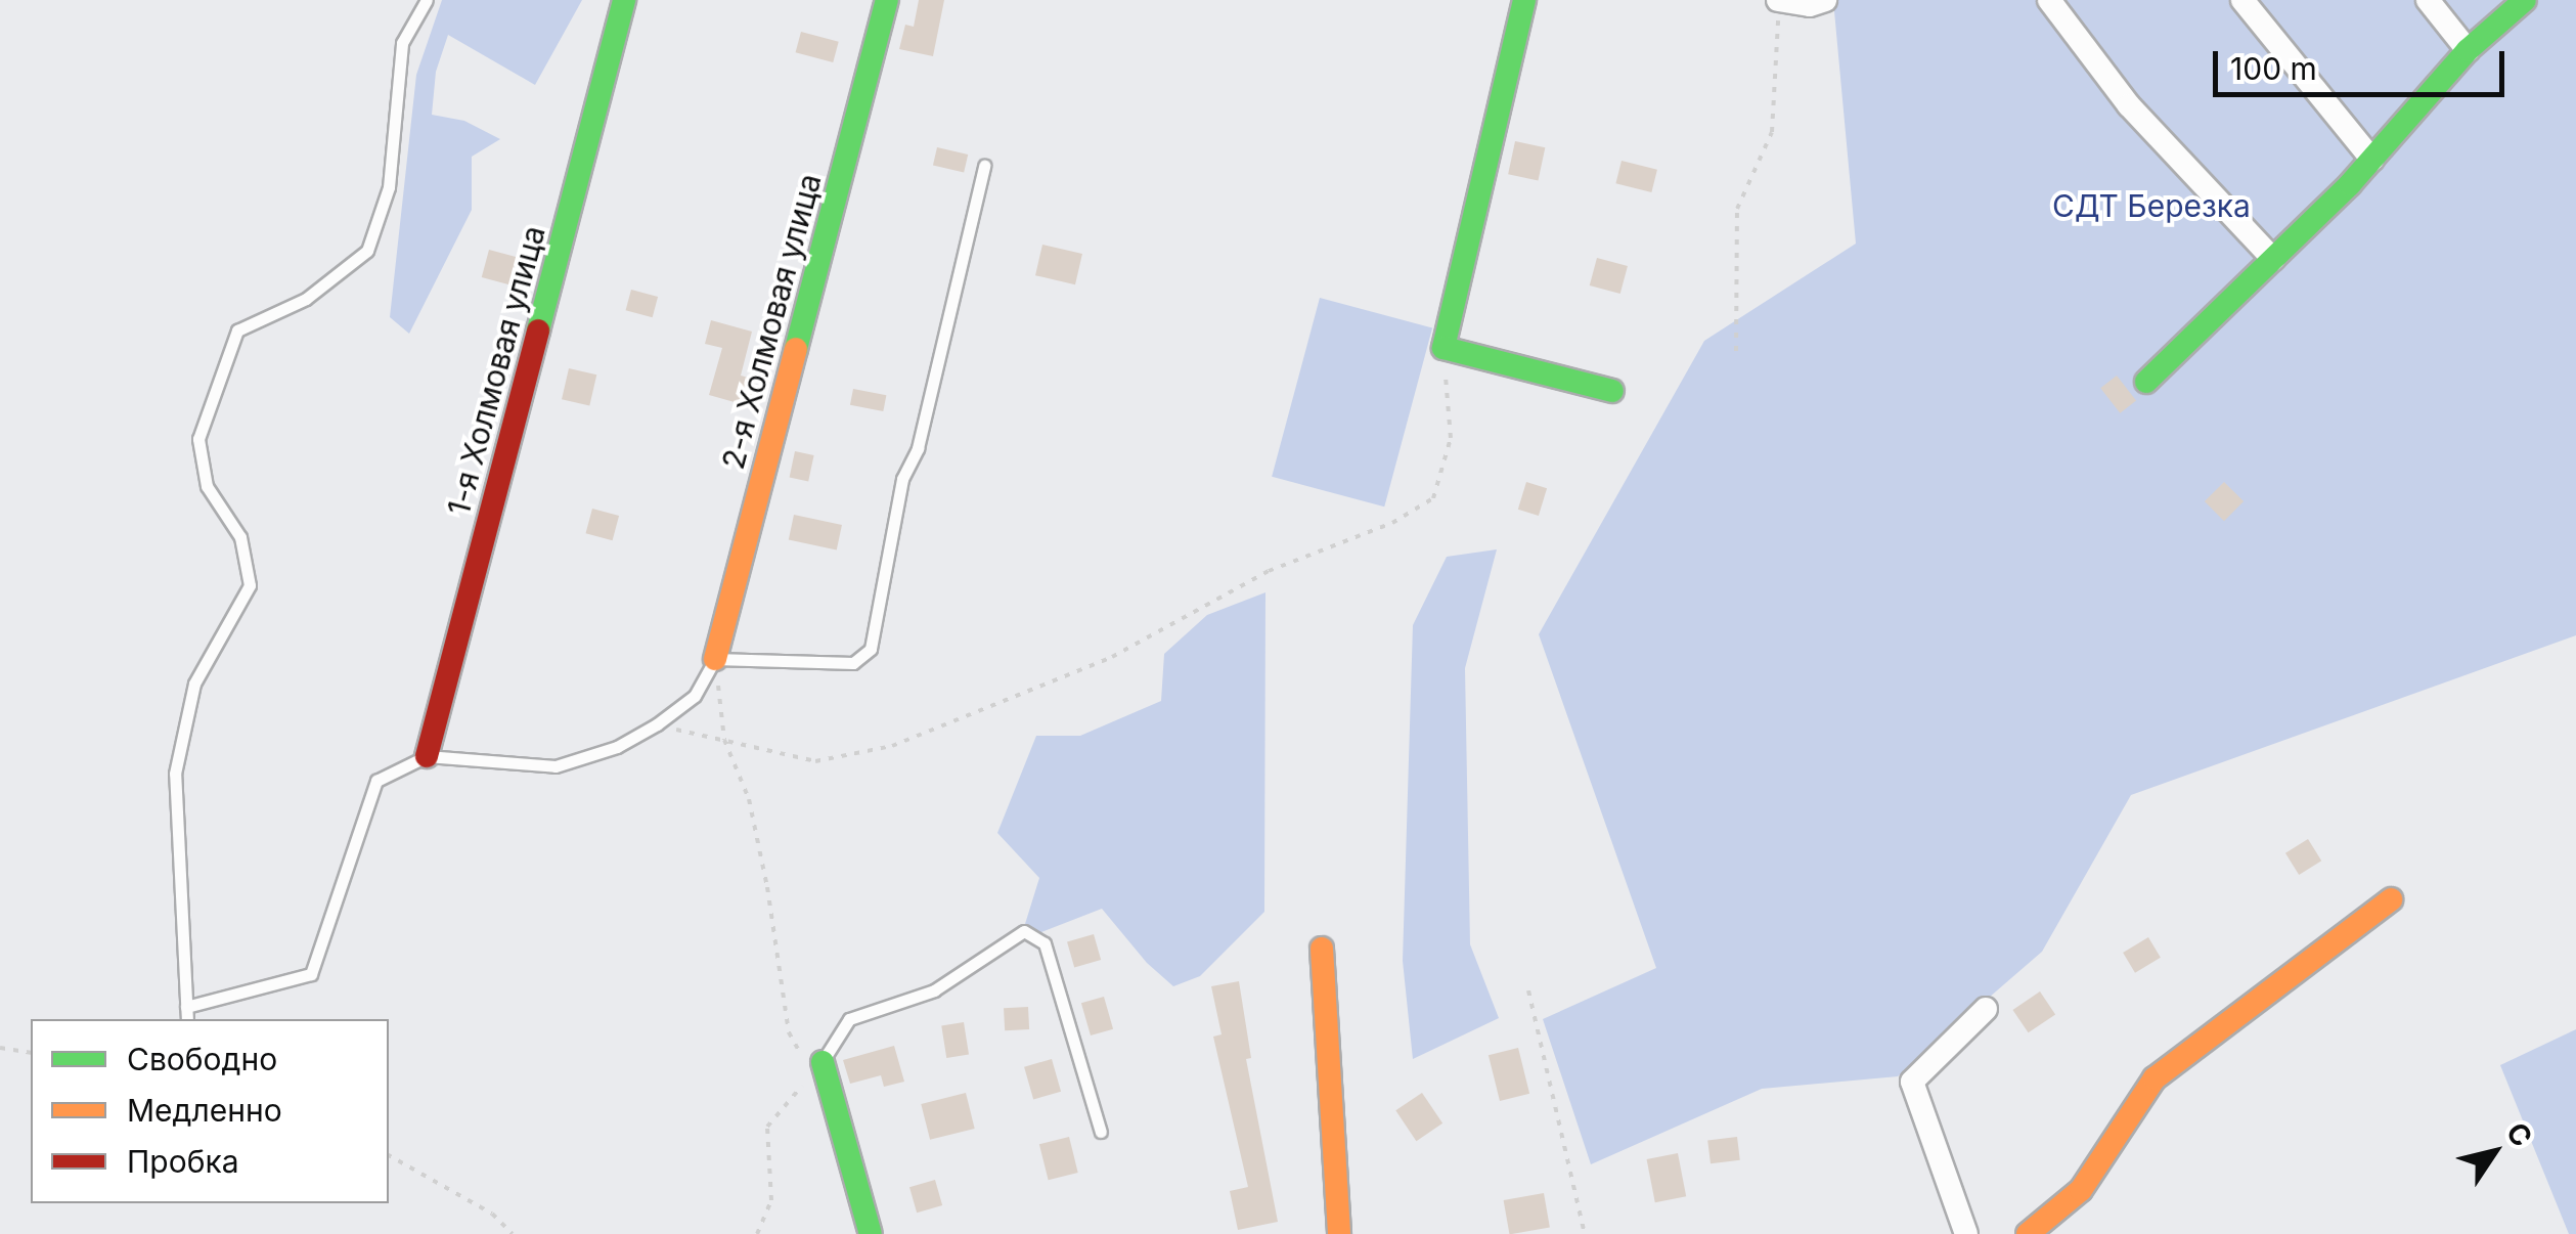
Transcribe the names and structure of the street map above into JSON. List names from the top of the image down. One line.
{"streets":{"street":["2-я Холмовая улица","1-я Холмовая улица"]},"parks":["СДТ Березка"],"legend":["Свободно","Медленно","Пробка"],"scale_bar":"100 m","north":"top right"}
